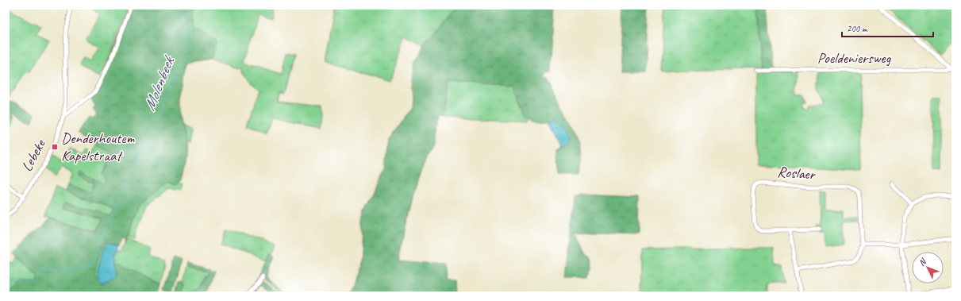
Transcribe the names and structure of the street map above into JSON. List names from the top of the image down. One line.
{"streets":{"street":["Poeldeniersweg","Lebeke","Roslaer"]},"water":["Molenbeek"],"places":{"transit":["Denderhoutem Kapelstraat"]},"scale_bar":"200 m","north":"top left"}
